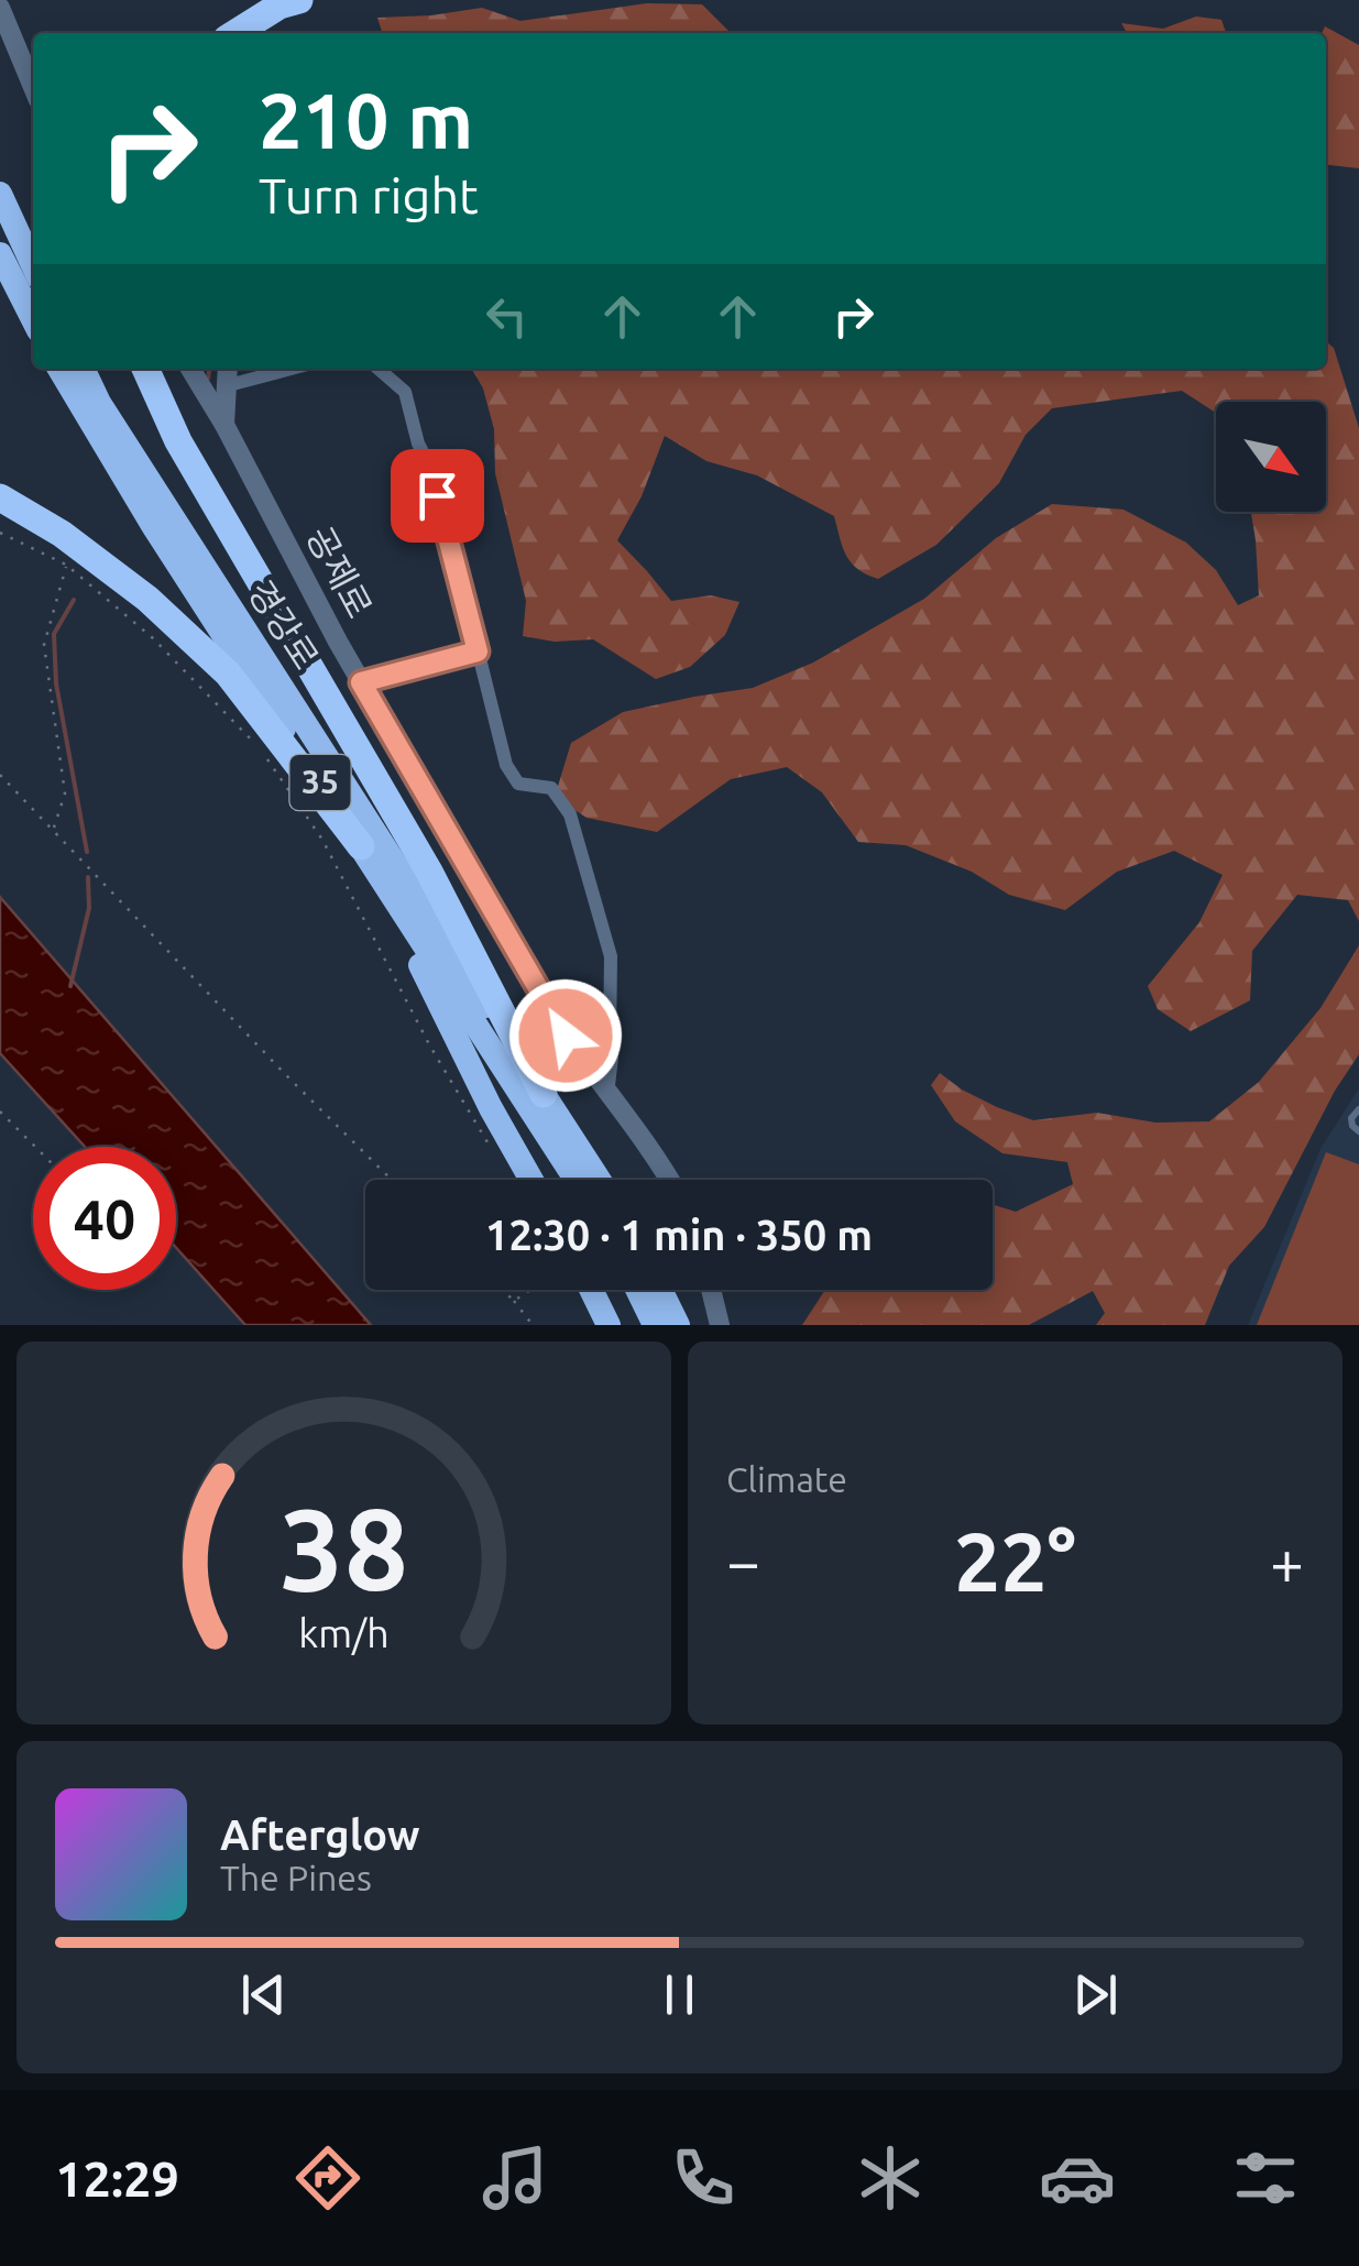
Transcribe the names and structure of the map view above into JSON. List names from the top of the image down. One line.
{"streets":{"highway":["경강로","35"],"street":["공제로"]},"north":"bottom right","page":{"turn":["210 m","Turn right"],"limit":"40","trip":"12:30 · 1 min · 350 m","tile":"Climate","heat":["−","22°","+"],"song":["Afterglow","The Pines"],"tabs":"12:29","gauge":["38","km/h"]}}
